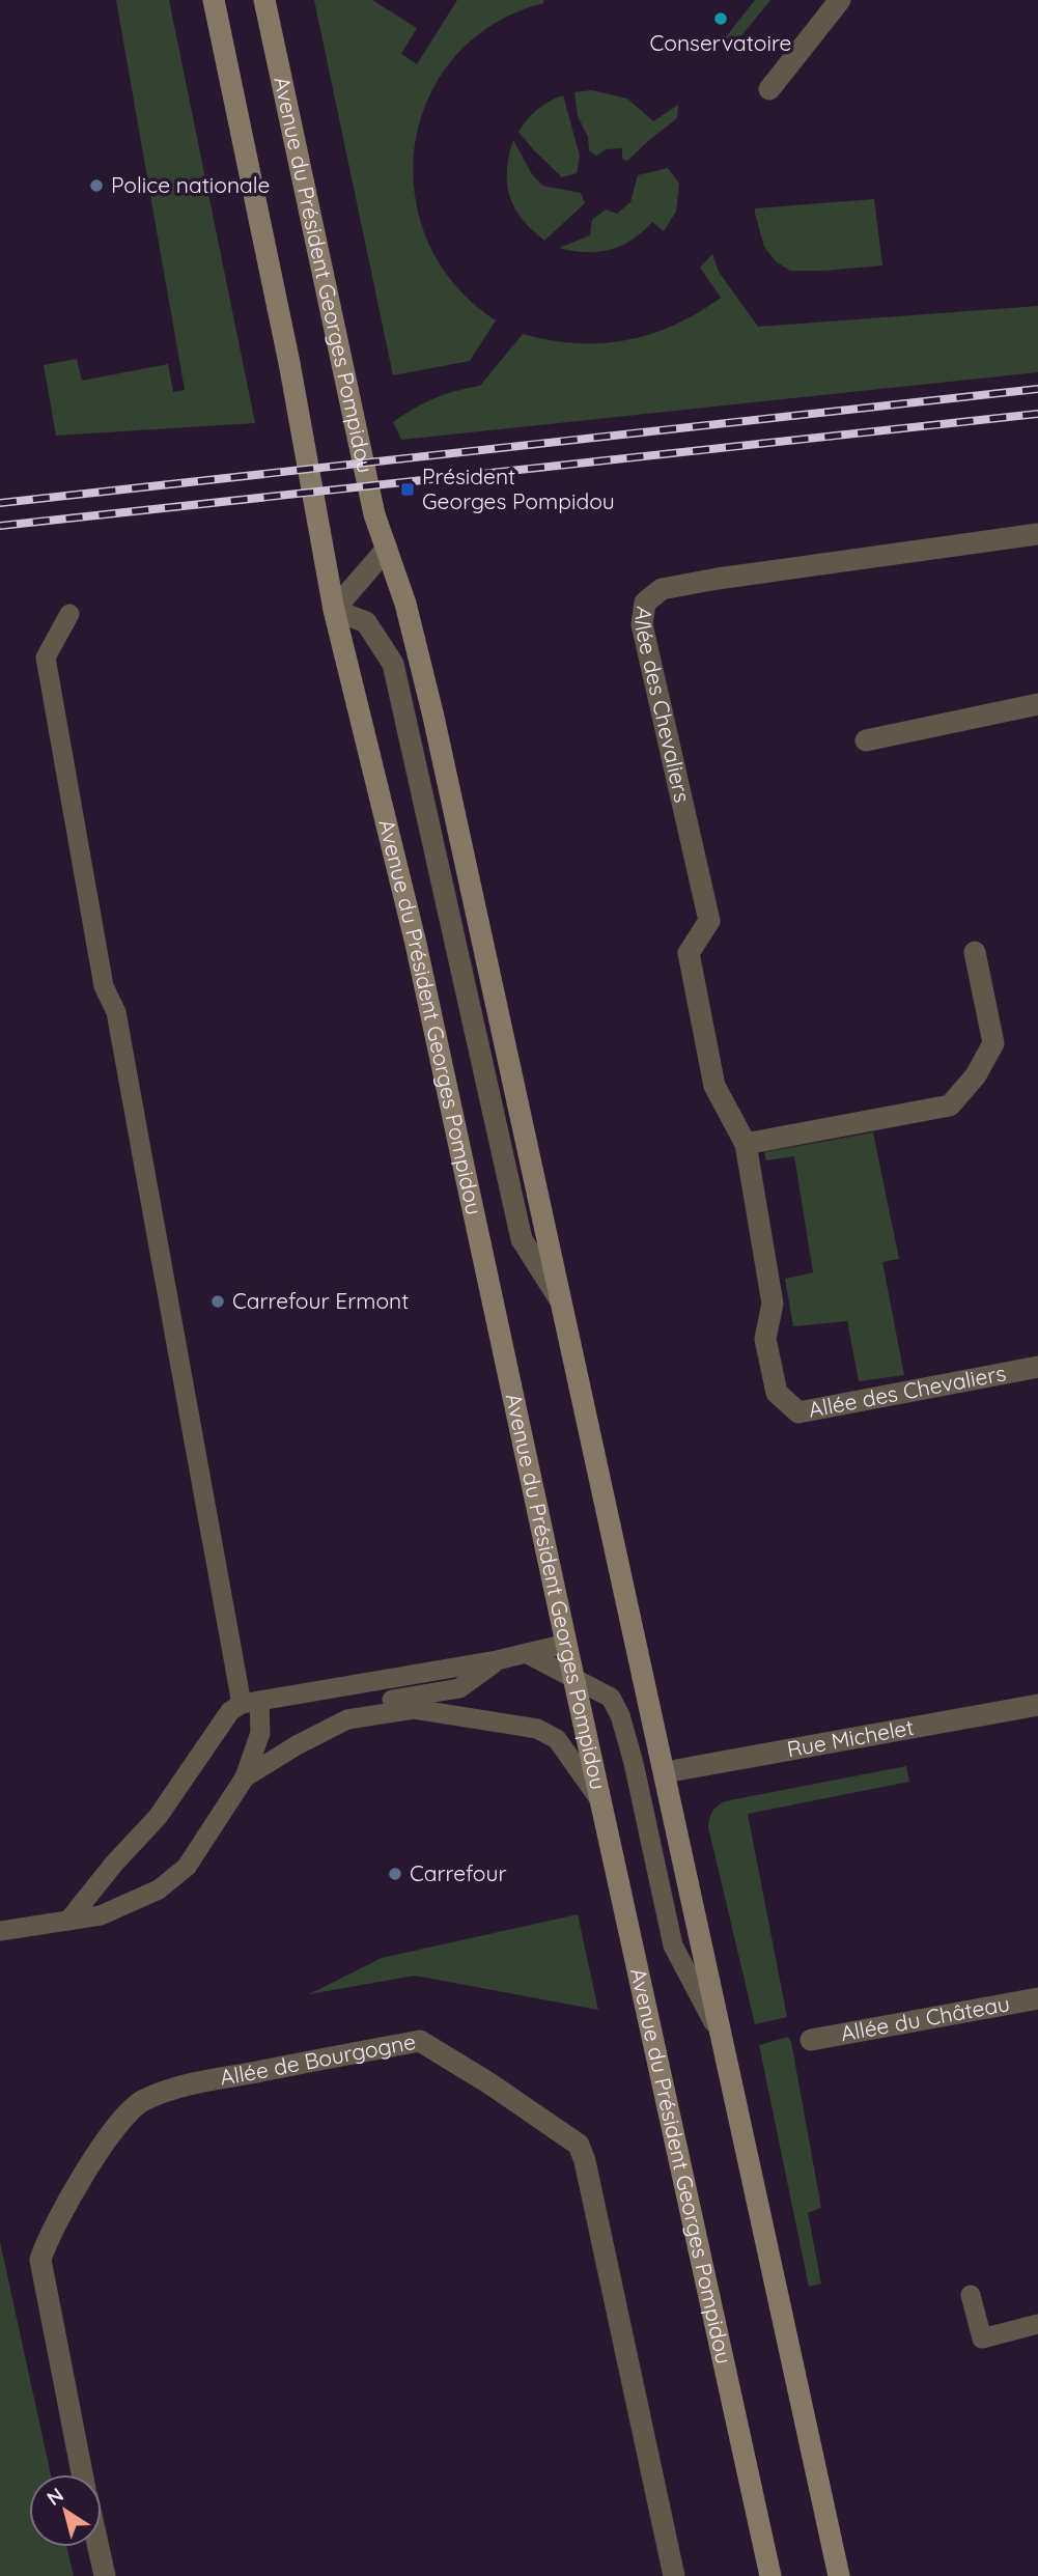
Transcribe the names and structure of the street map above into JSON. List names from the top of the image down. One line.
{"streets":{"main road":["Avenue du Président Georges Pompidou"],"street":["Allée des Chevaliers","Rue Michelet","Allée du Château","Allée de Bourgogne"]},"crossings":[["Avenue du Président Georges Pompidou","Rue Michelet"]],"places":{"other":["Conservatoire","Police nationale","Carrefour Ermont","Carrefour"],"transit":["Président Georges Pompidou"]},"north":"top left"}
